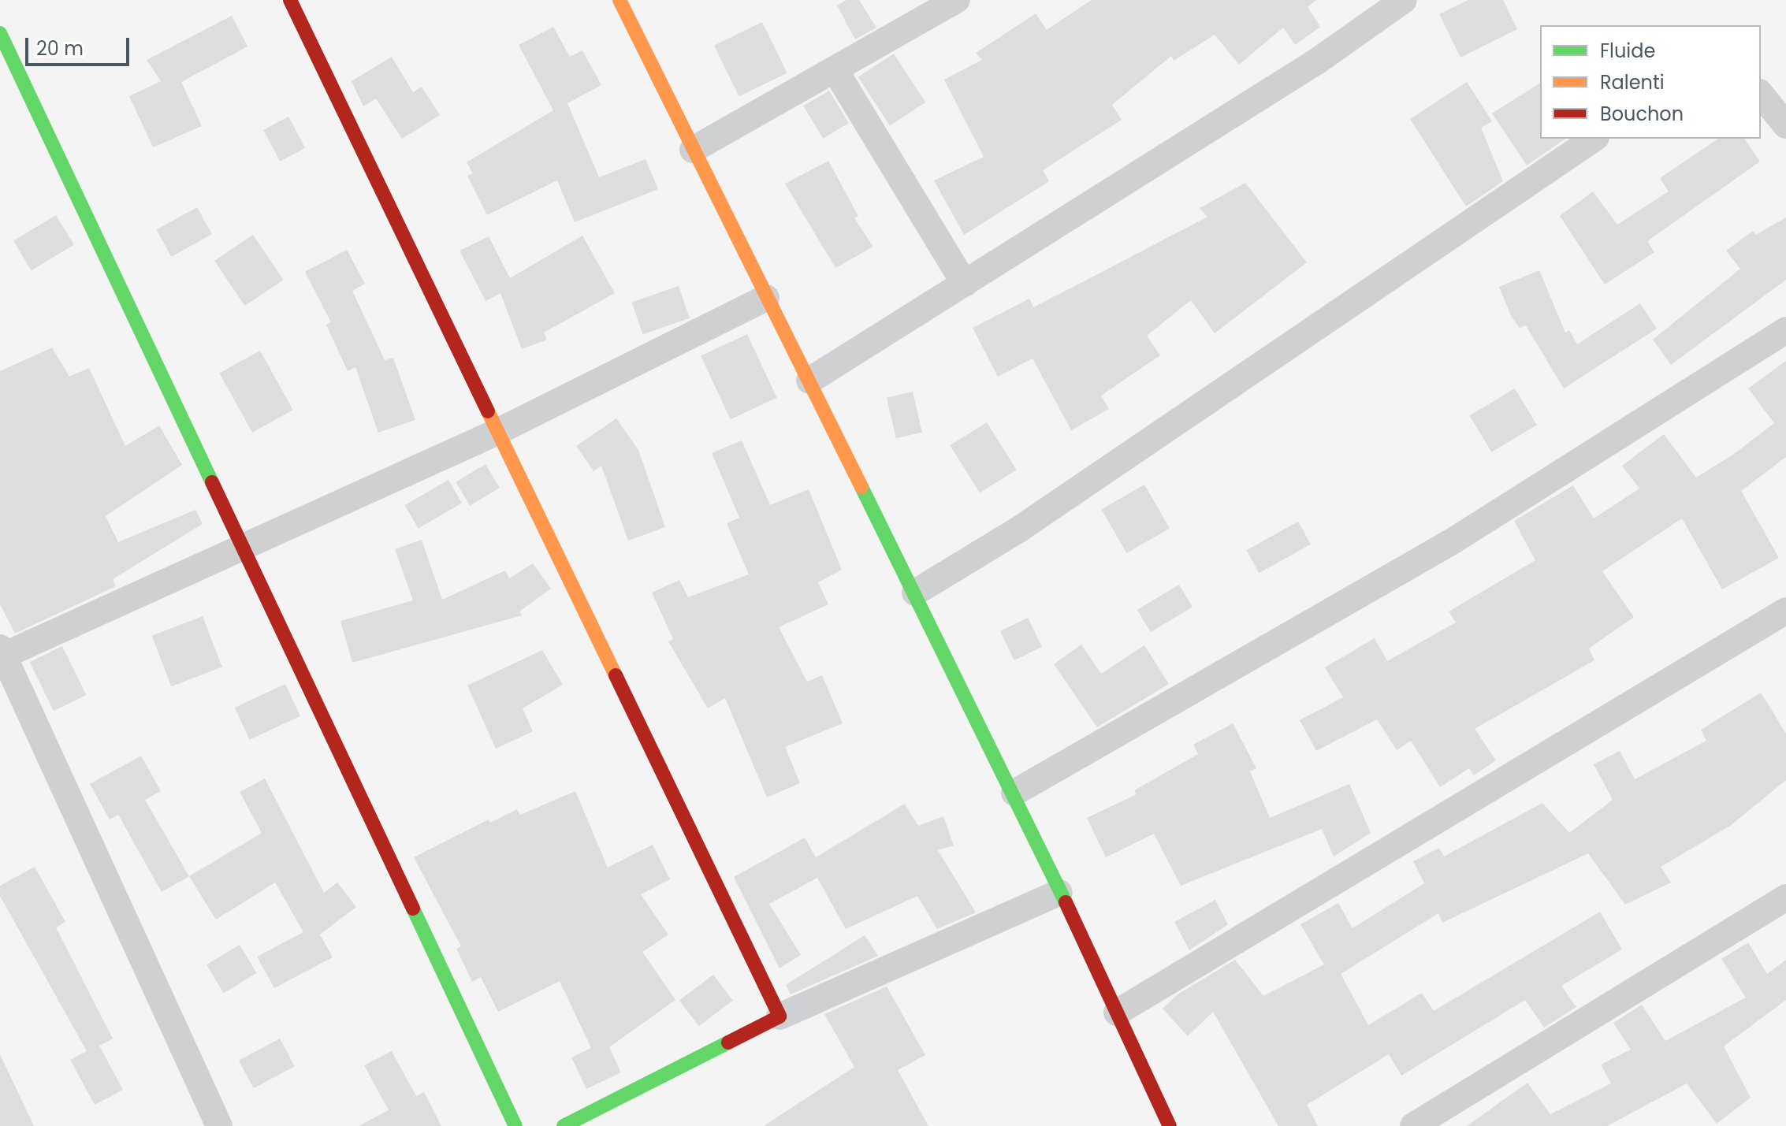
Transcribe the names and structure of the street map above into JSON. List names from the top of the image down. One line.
{"legend":["Fluide","Ralenti","Bouchon"],"scale_bar":"20 m"}
